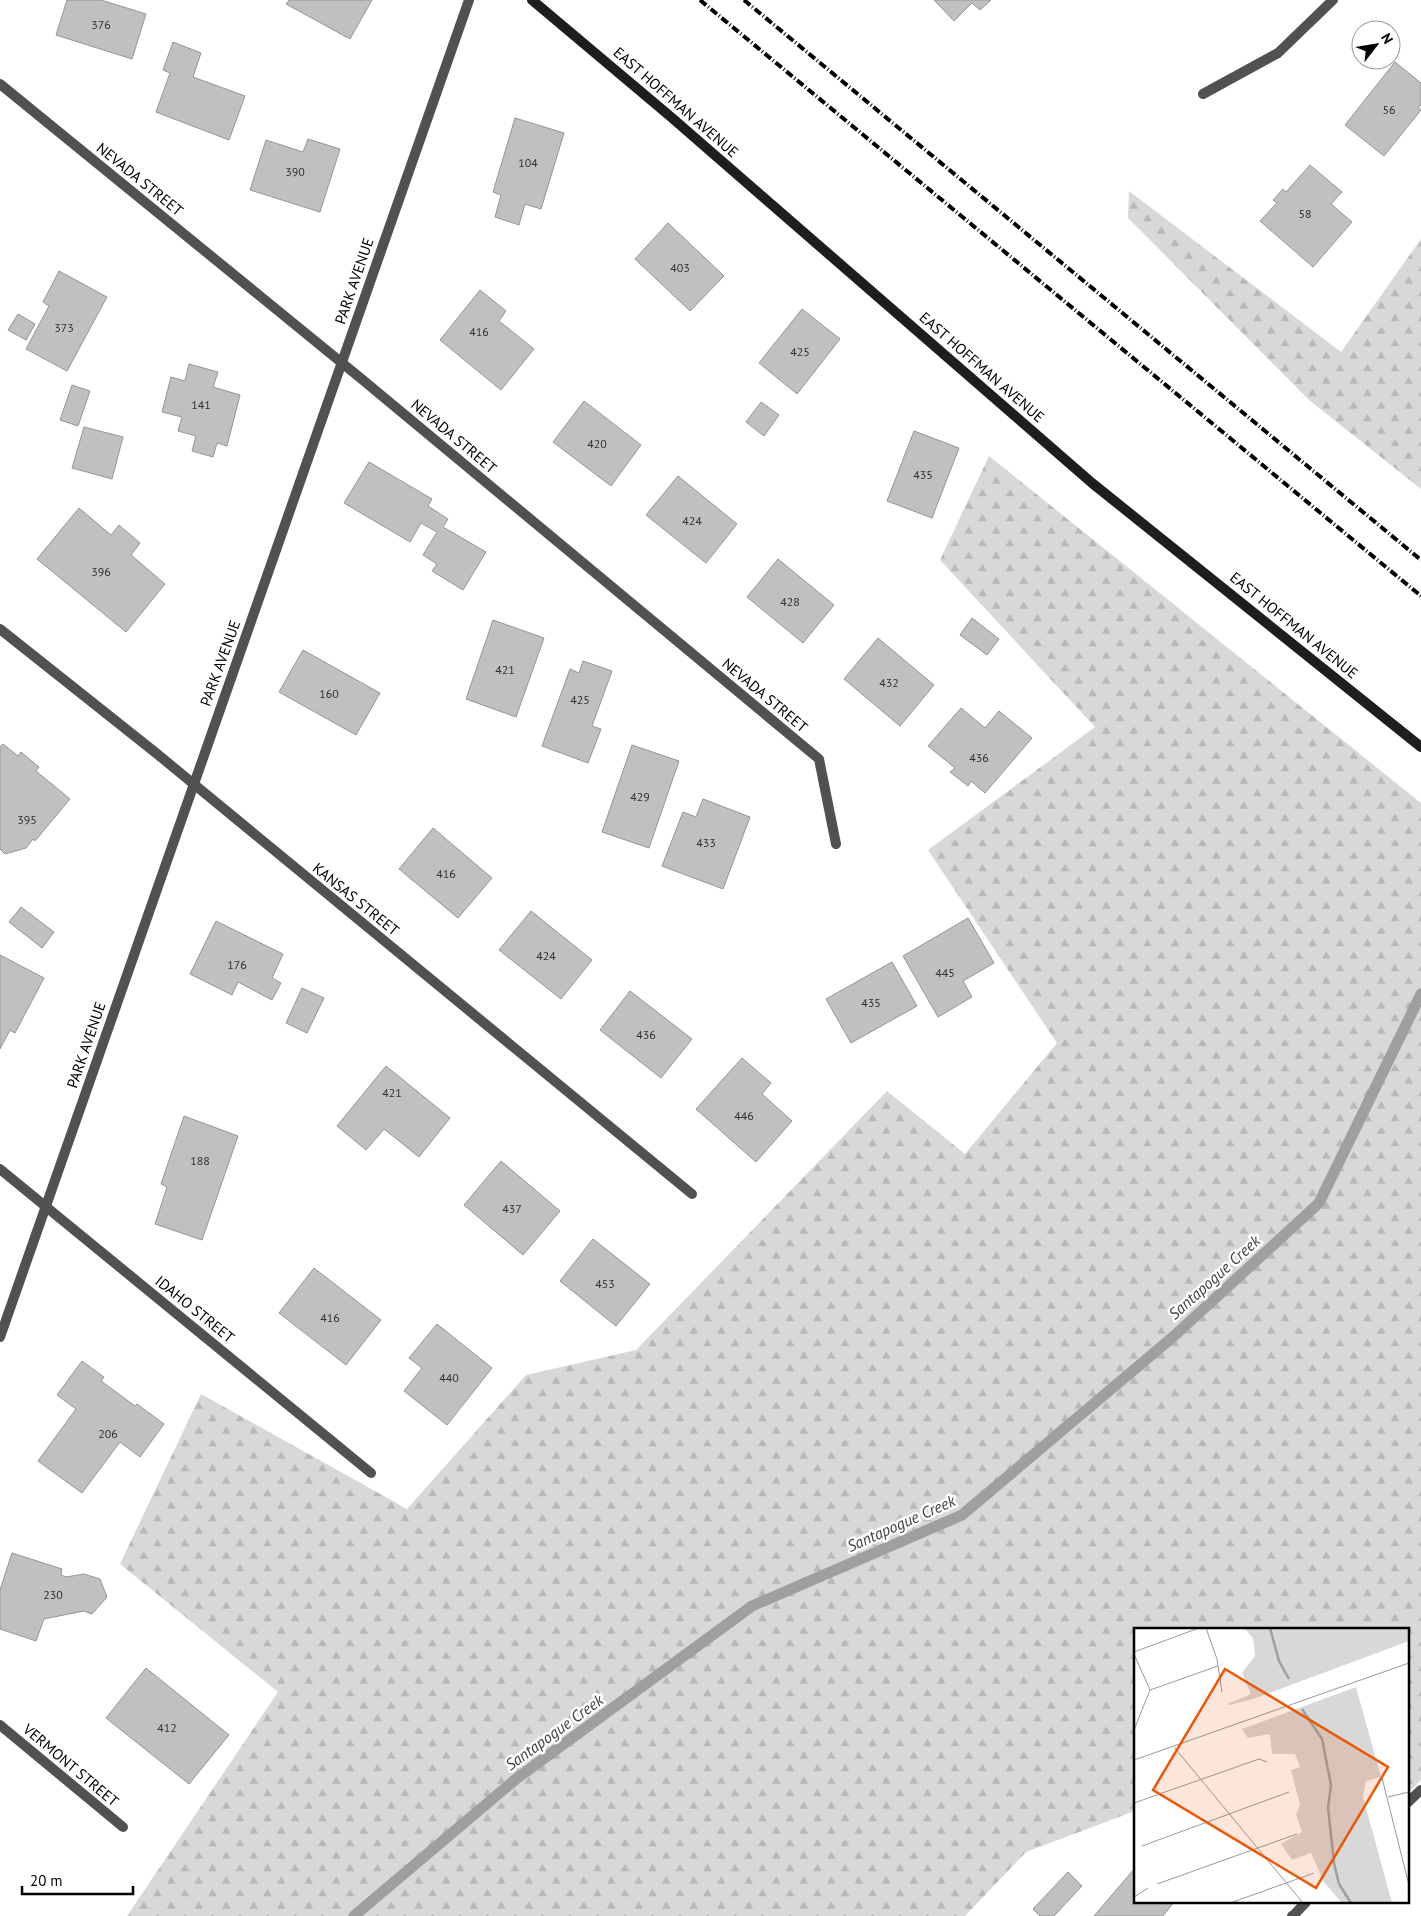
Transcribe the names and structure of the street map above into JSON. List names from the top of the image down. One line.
{"streets":{"main road":["EAST HOFFMAN AVENUE"],"street":["NEVADA STREET","PARK AVENUE","KANSAS STREET","IDAHO STREET","VERMONT STREET"]},"crossings":[["NEVADA STREET","PARK AVENUE"],["PARK AVENUE","KANSAS STREET"],["PARK AVENUE","IDAHO STREET"]],"water":["Santapogue Creek"],"house_numbers":["376","56","104","390","58","403","373","416","425","141","420","435","424","396","428","421","432","160","425","436","429","395","433","416","424","176","445","435","436","421","446","188","437","453","416","440","206","230","412"],"scale_bar":"20 m","north":"top right"}
